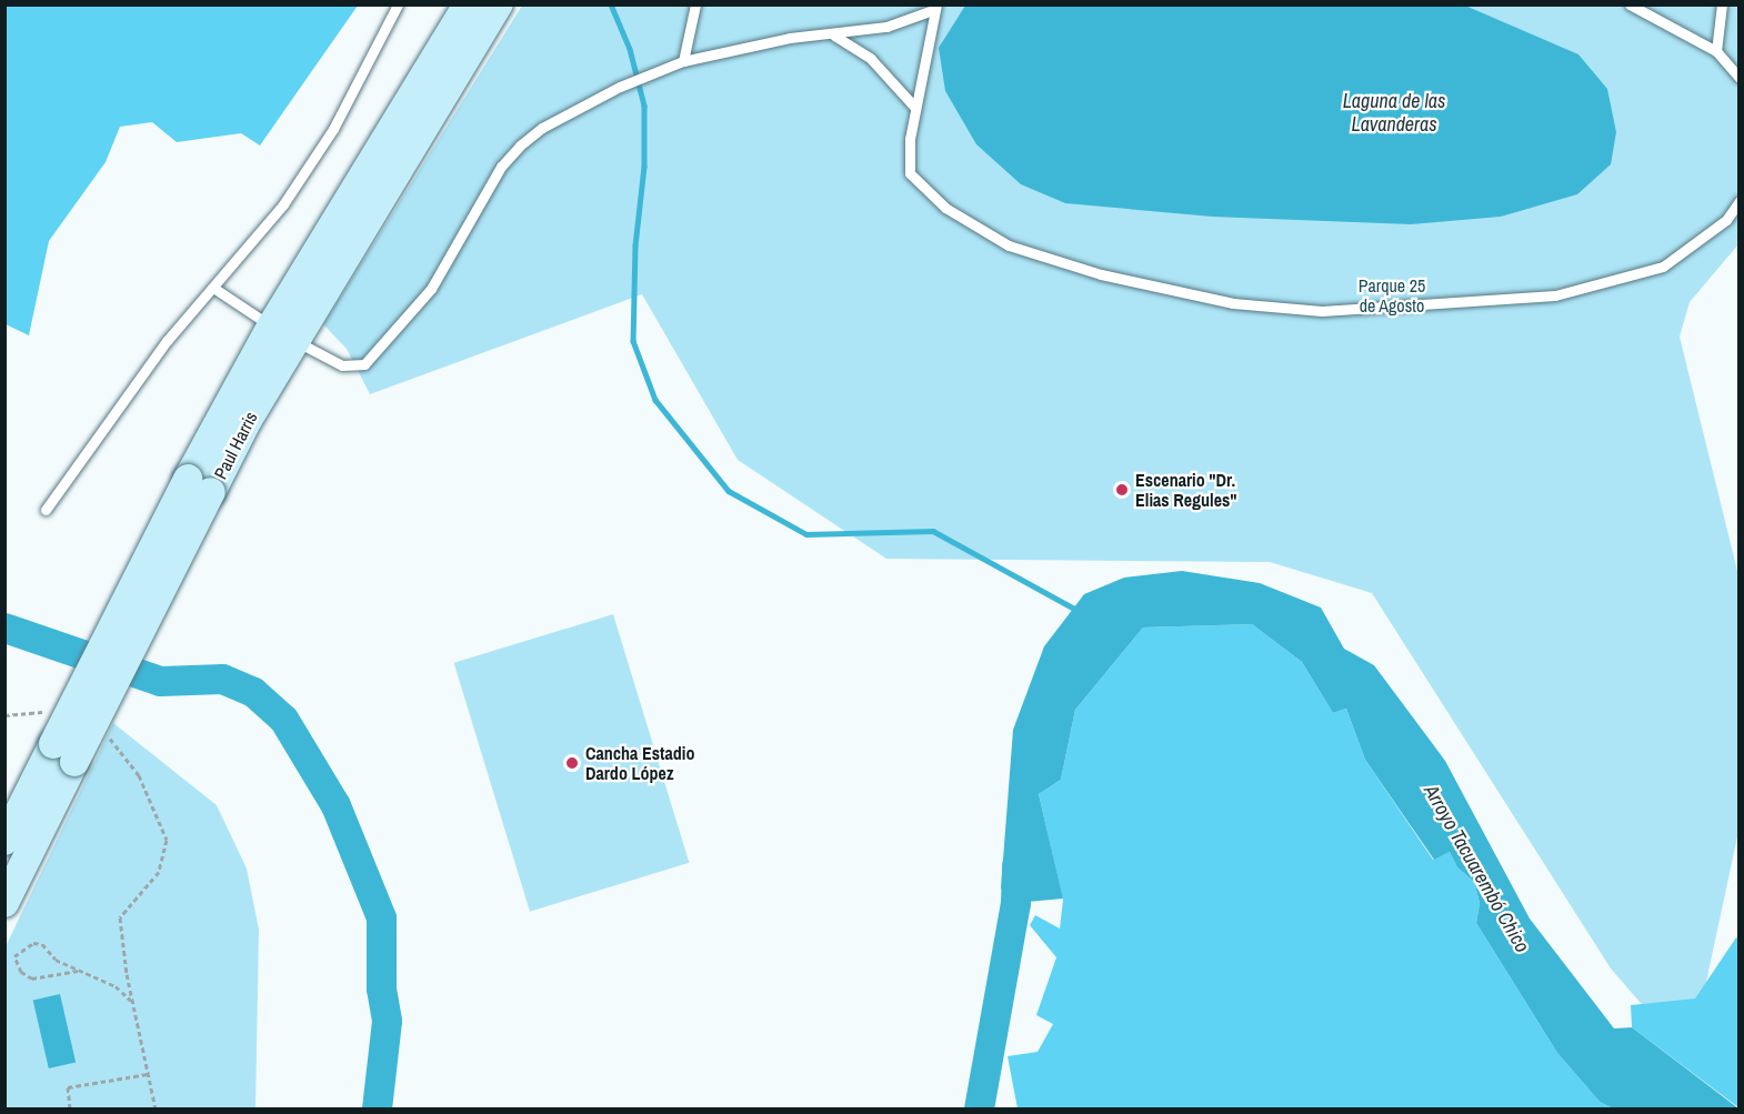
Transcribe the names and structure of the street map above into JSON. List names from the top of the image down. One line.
{"streets":{"main road":["Paul Harris"]},"water":["Laguna de las Lavanderas","Arroyo Tacuarembó Chico"],"parks":["Parque 25 de Agosto"],"places":["Escenario \"Dr. Elias Regules\"","Cancha Estadio Dardo López"]}
